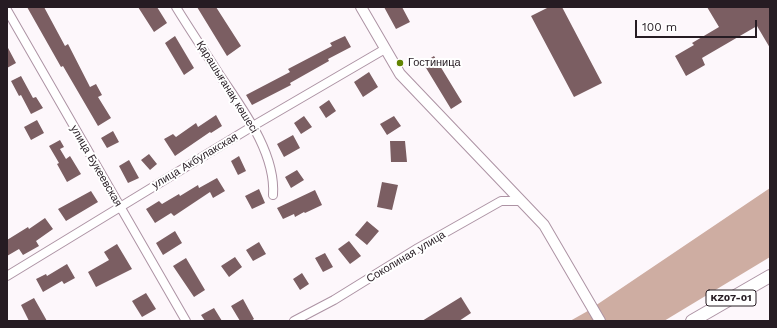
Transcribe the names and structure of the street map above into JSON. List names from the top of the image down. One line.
{"streets":{"main road":["KZ07-01"],"street":["Қарашығанақ көшесі","улица Акбулакская","улица Букеевская","Соколиная улица"]},"crossings":[["Қарашығанақ көшесі","улица Акбулакская"],["улица Акбулакская","улица Букеевская"]],"places":["Гостиница"],"scale_bar":"100 m"}
